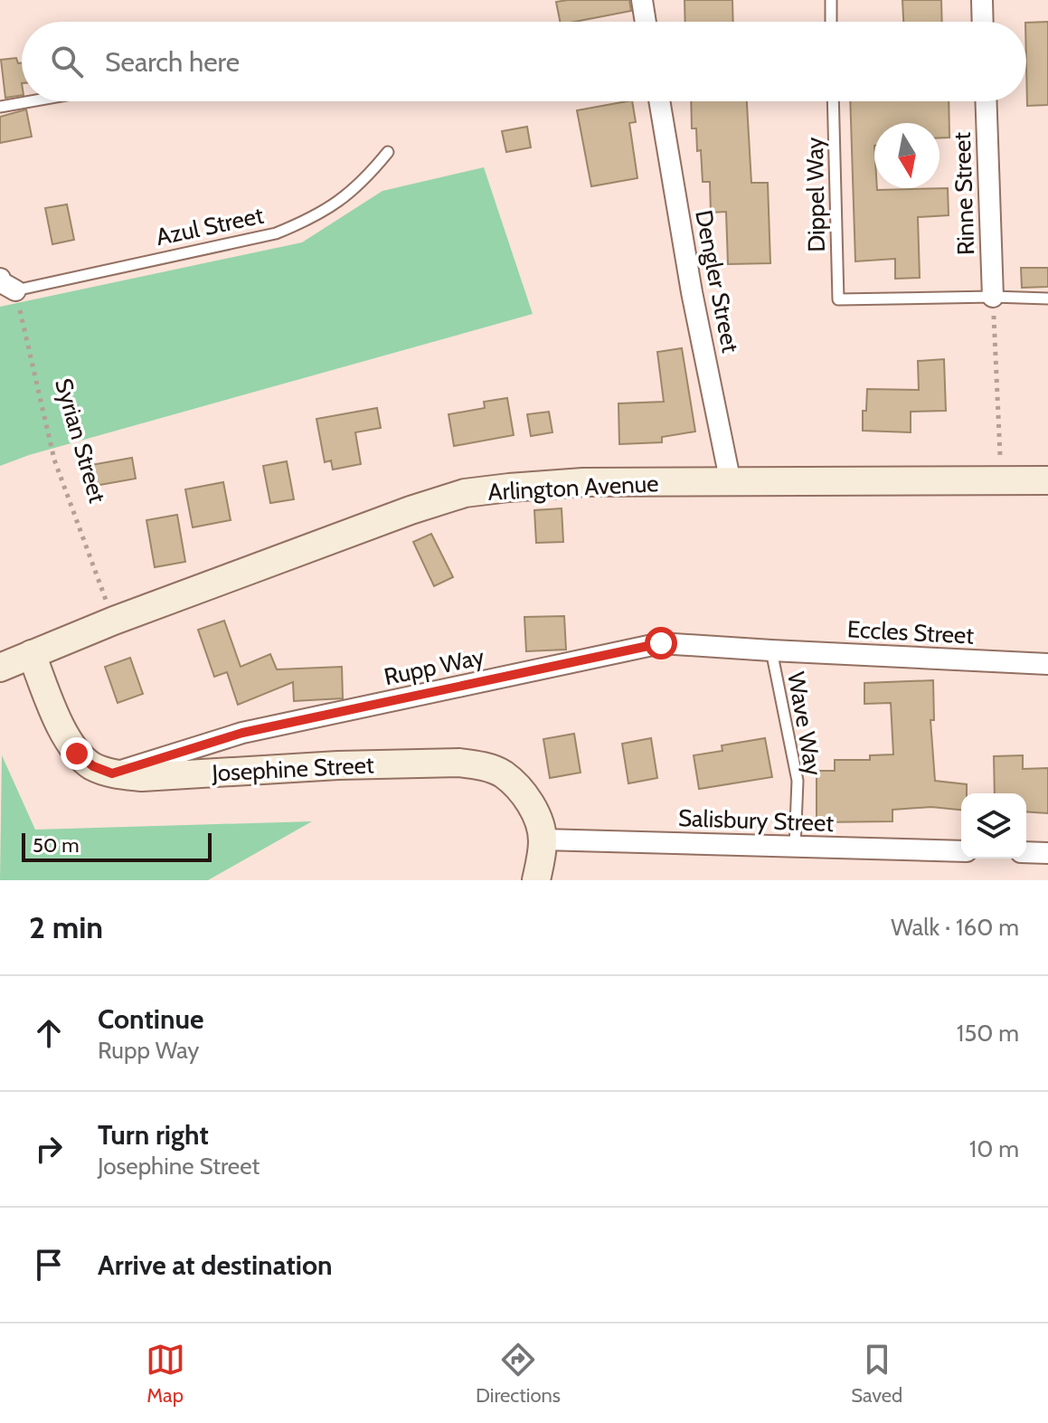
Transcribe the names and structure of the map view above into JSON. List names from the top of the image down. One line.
{"streets":{"street":["Rinne Street","Dengler Street","Arlington Avenue","Eccles Street","Rupp Way","Josephine Street","Salisbury Street"],"lane":["Dippel Way","Azul Street","Wave Way"],"path":["Syrian Street"]},"crossings":[["Rinne Street","Dippel Way"],["Azul Street","Syrian Street"],["Dengler Street","Arlington Avenue"],["Syrian Street","Arlington Avenue"],["Arlington Avenue","Josephine Street"],["Eccles Street","Rupp Way"],["Eccles Street","Wave Way"],["Rupp Way","Wave Way"],["Rupp Way","Josephine Street"],["Wave Way","Salisbury Street"],["Josephine Street","Salisbury Street"]],"scale_bar":"50 m","north":"bottom","page":{"search":"Search here","scale":"50 m","heading":["2 min","Walk · 160 m"],"list":[["Continue","Rupp Way","150 m"],["Turn right","Josephine Street","10 m"],"Arrive at destination"],"nav":["Map","Directions","Saved"]}}
